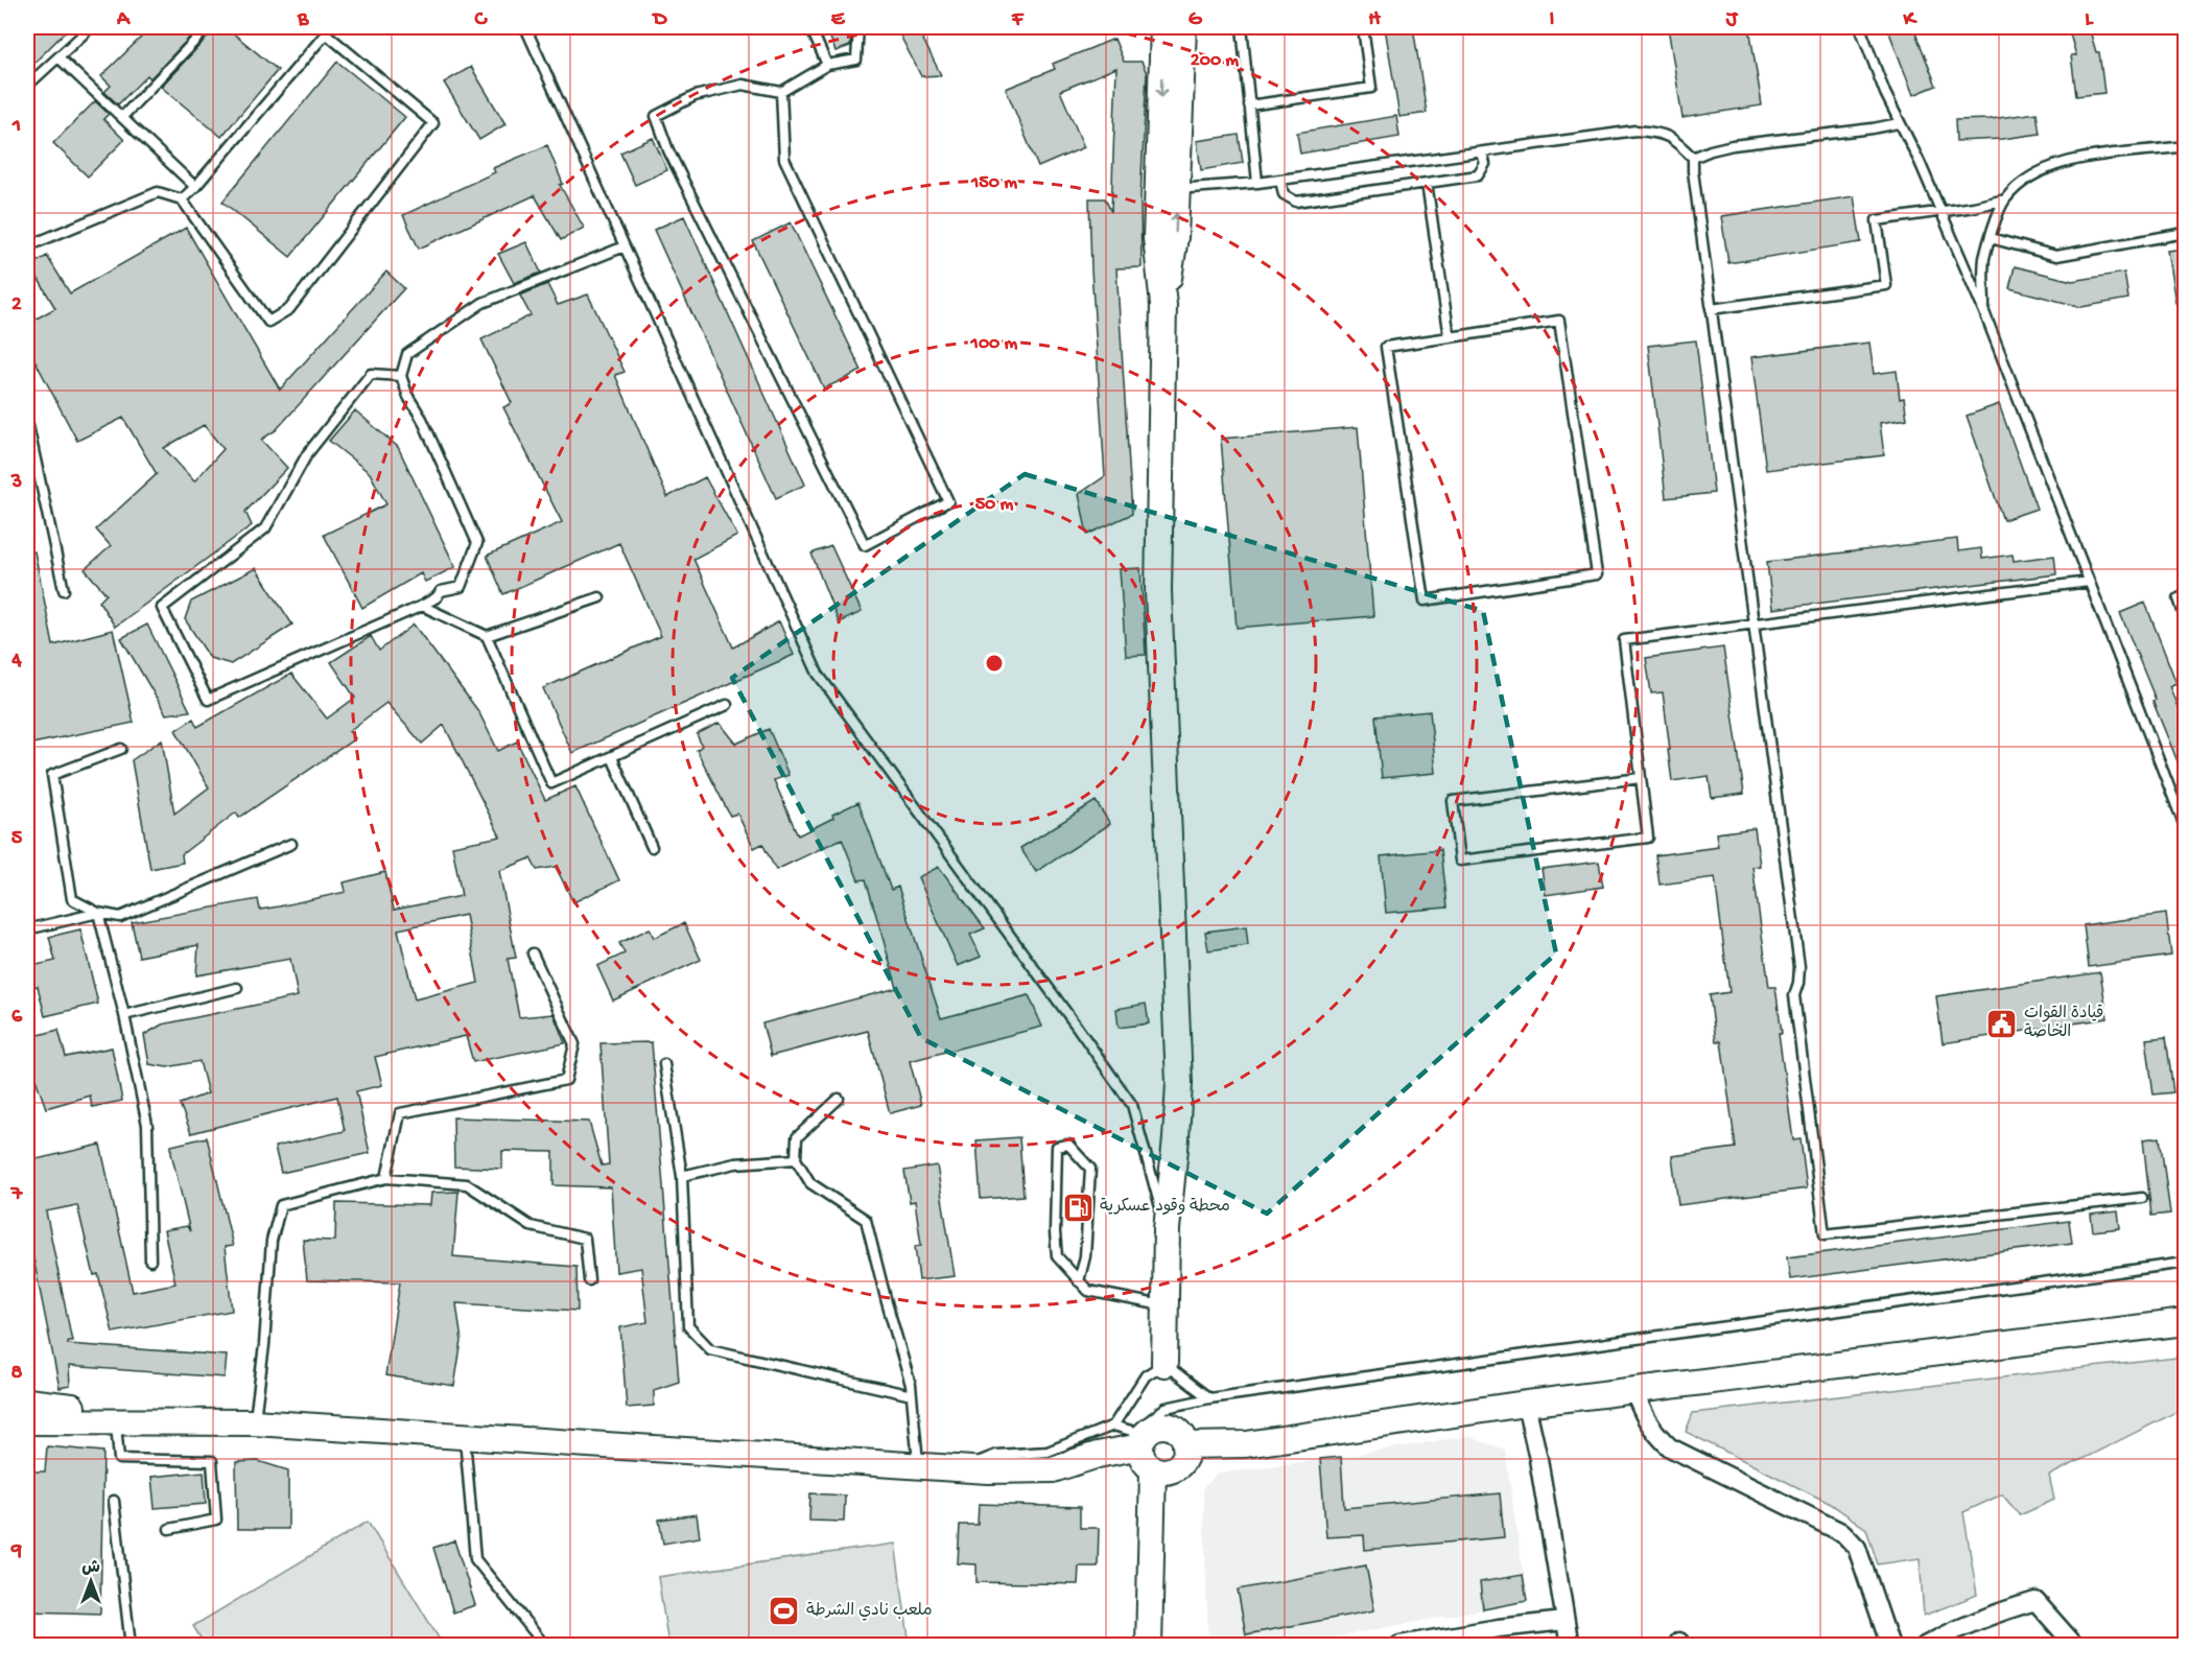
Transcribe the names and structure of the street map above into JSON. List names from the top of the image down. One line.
{"places":{"public building":["قيادة القوات الخاصة"],"fuel station":["محطة وقود عسكرية"],"sports":["ملعب نادي الشرطة"]},"north":"top","grid":{"columns":["A","B","C","D","E","F","G","H","I","J","K","L"],"rows":["1","2","3","4","5","6","7","8","9"]},"rings":["200 m","150 m","100 m","50 m"]}
